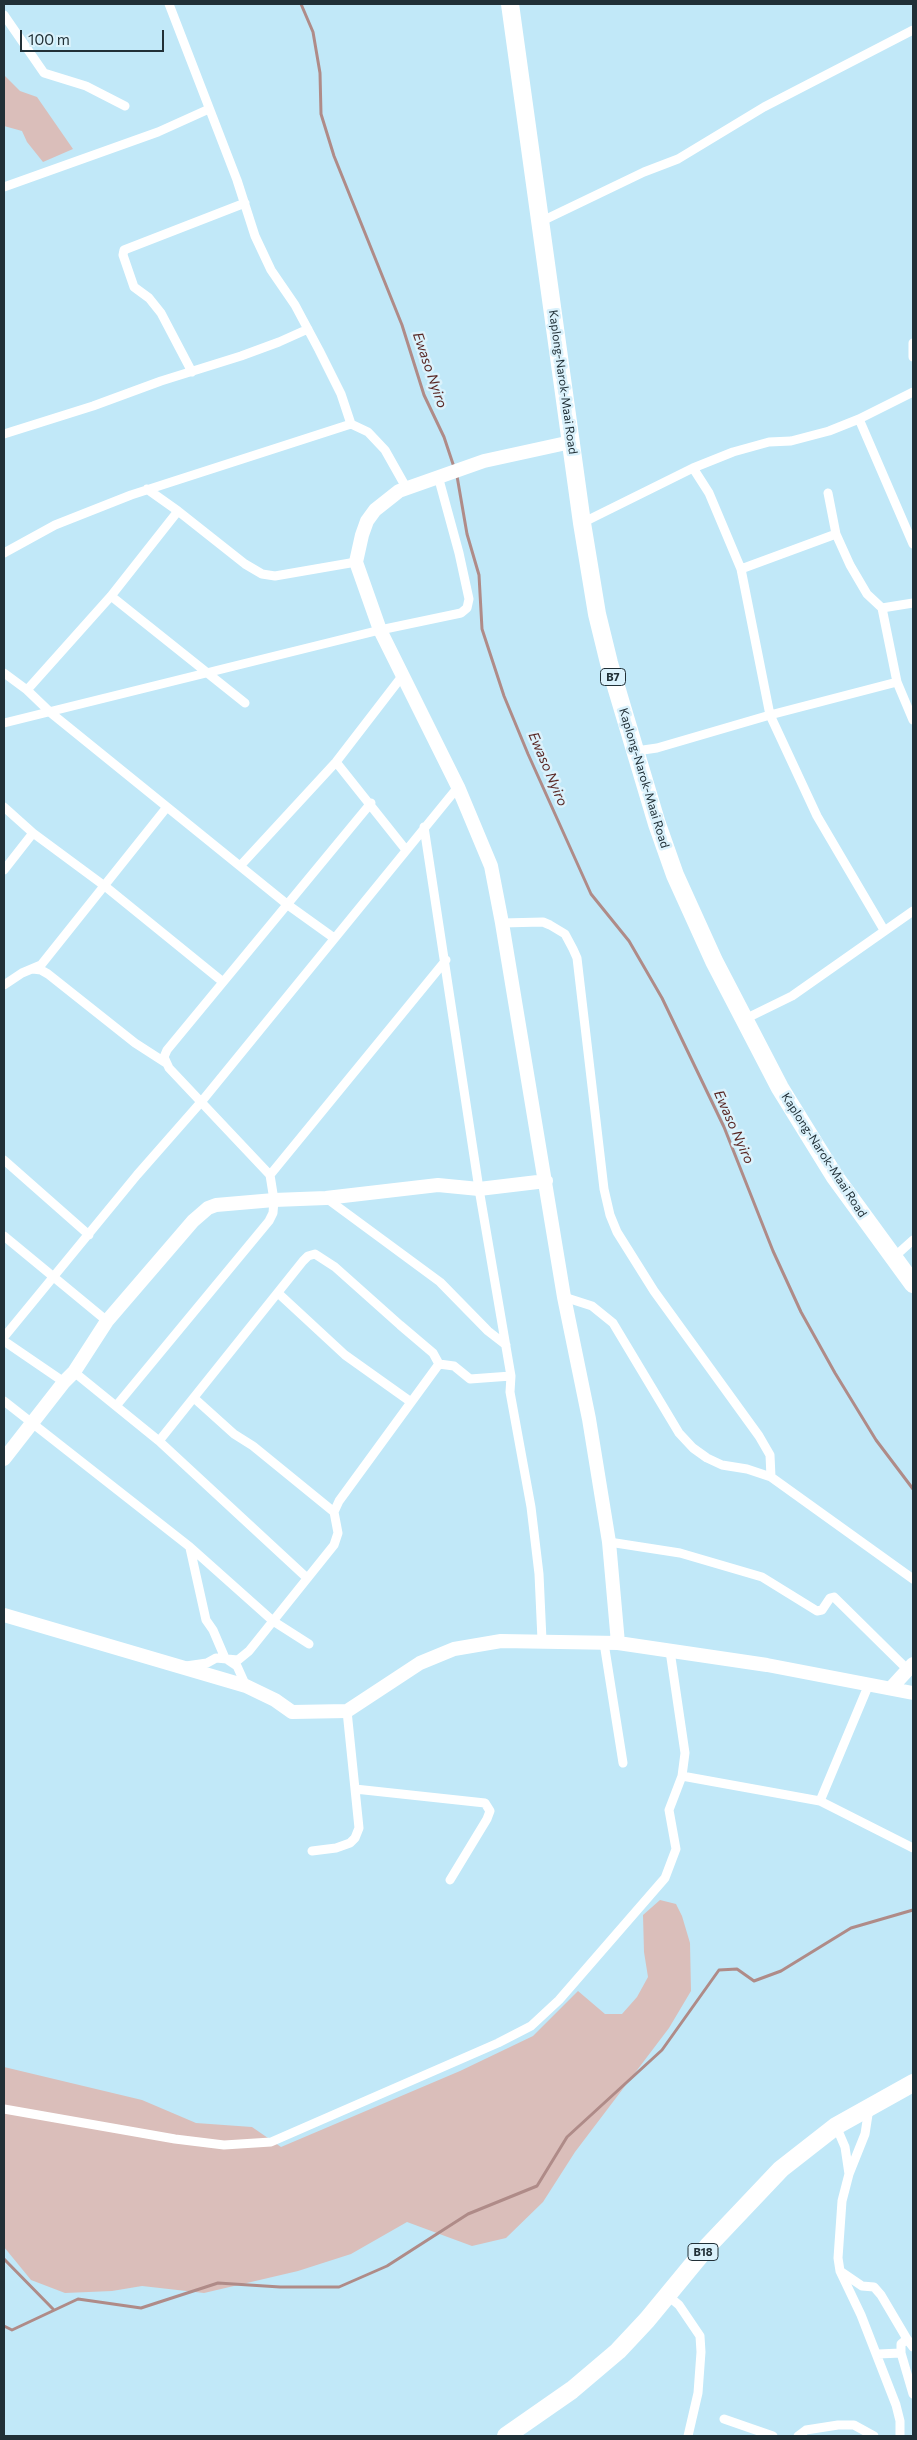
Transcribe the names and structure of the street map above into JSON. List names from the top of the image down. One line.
{"streets":{"highway":["Kaplong-Narok-Maai Road","B7","B18"]},"water":["Ewaso Nyiro"],"scale_bar":"100 m"}
